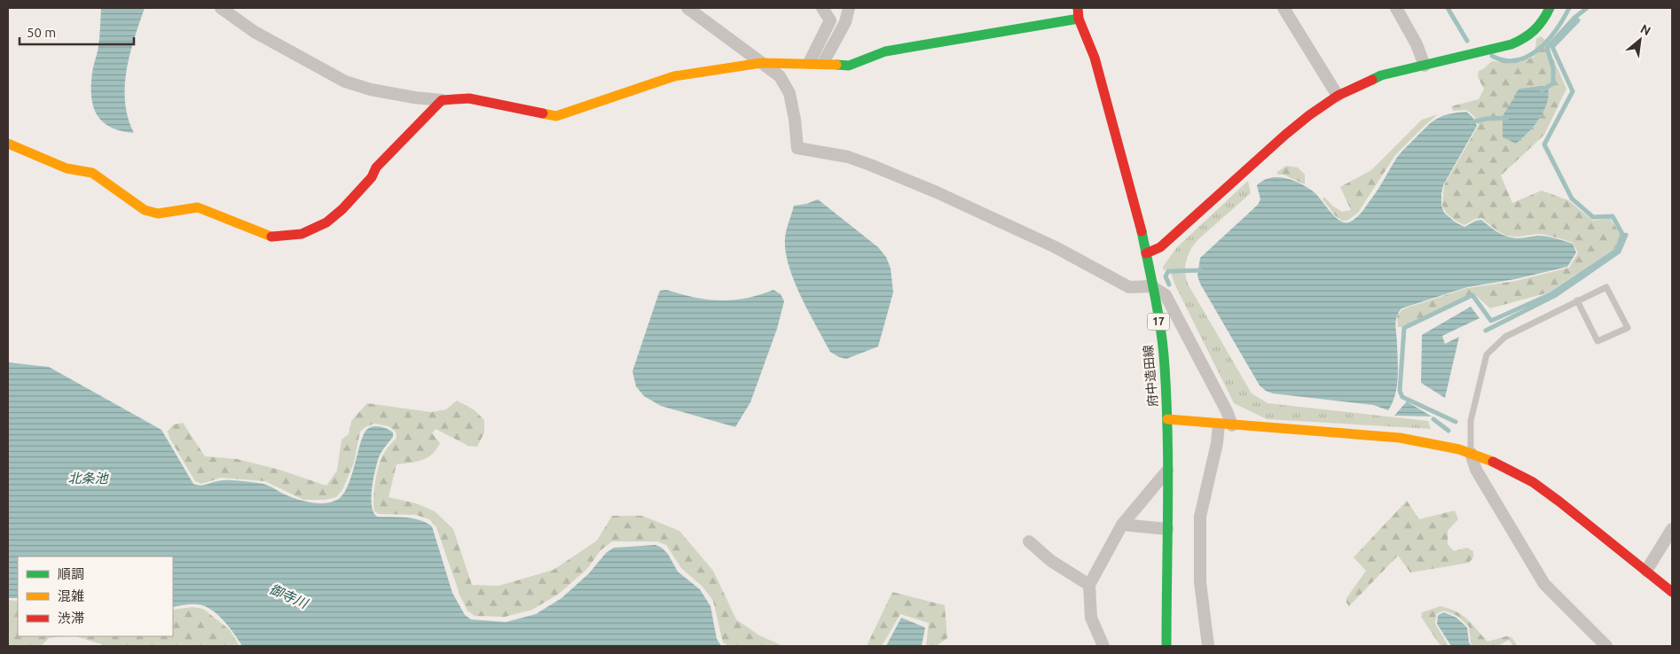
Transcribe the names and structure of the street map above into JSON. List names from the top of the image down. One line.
{"streets":{"street":["17","府中造田線"]},"water":["北条池","御寺川"],"legend":["順調","混雑","渋滞"],"scale_bar":"50 m","north":"top right"}
